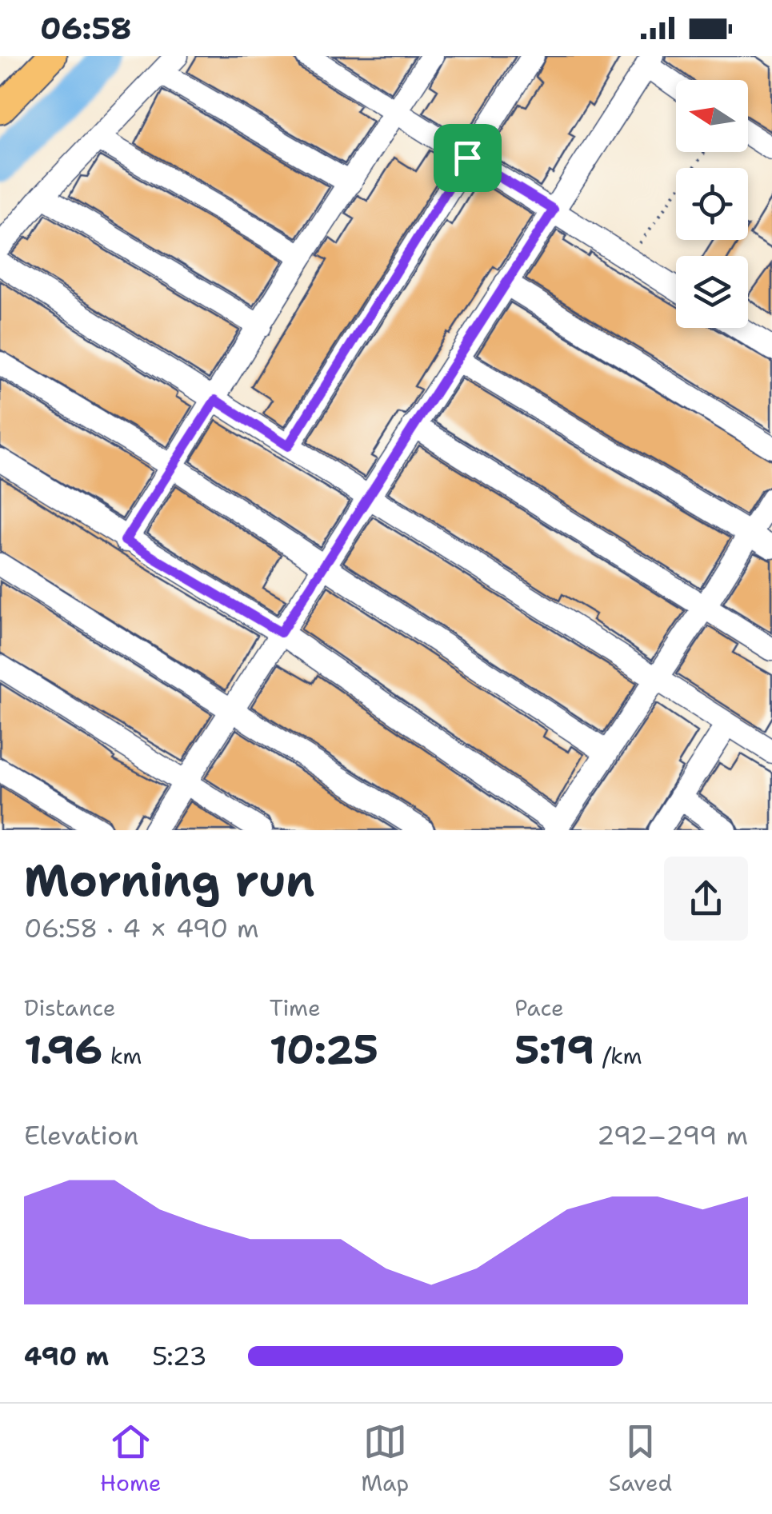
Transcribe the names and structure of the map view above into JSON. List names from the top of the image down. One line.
{"north":"left","page":{"status":"06:58","heading":["Morning run","06:58 · 4 × 490 m"],"stats":[["Distance","1.96 km"],["Time","10:25"],["Pace","5:19 /km"]],"chart":["Elevation","292–299 m"],"list":[{"name":"490 m","note":"5:23"}],"tabs":["Home","Map","Saved"]}}
